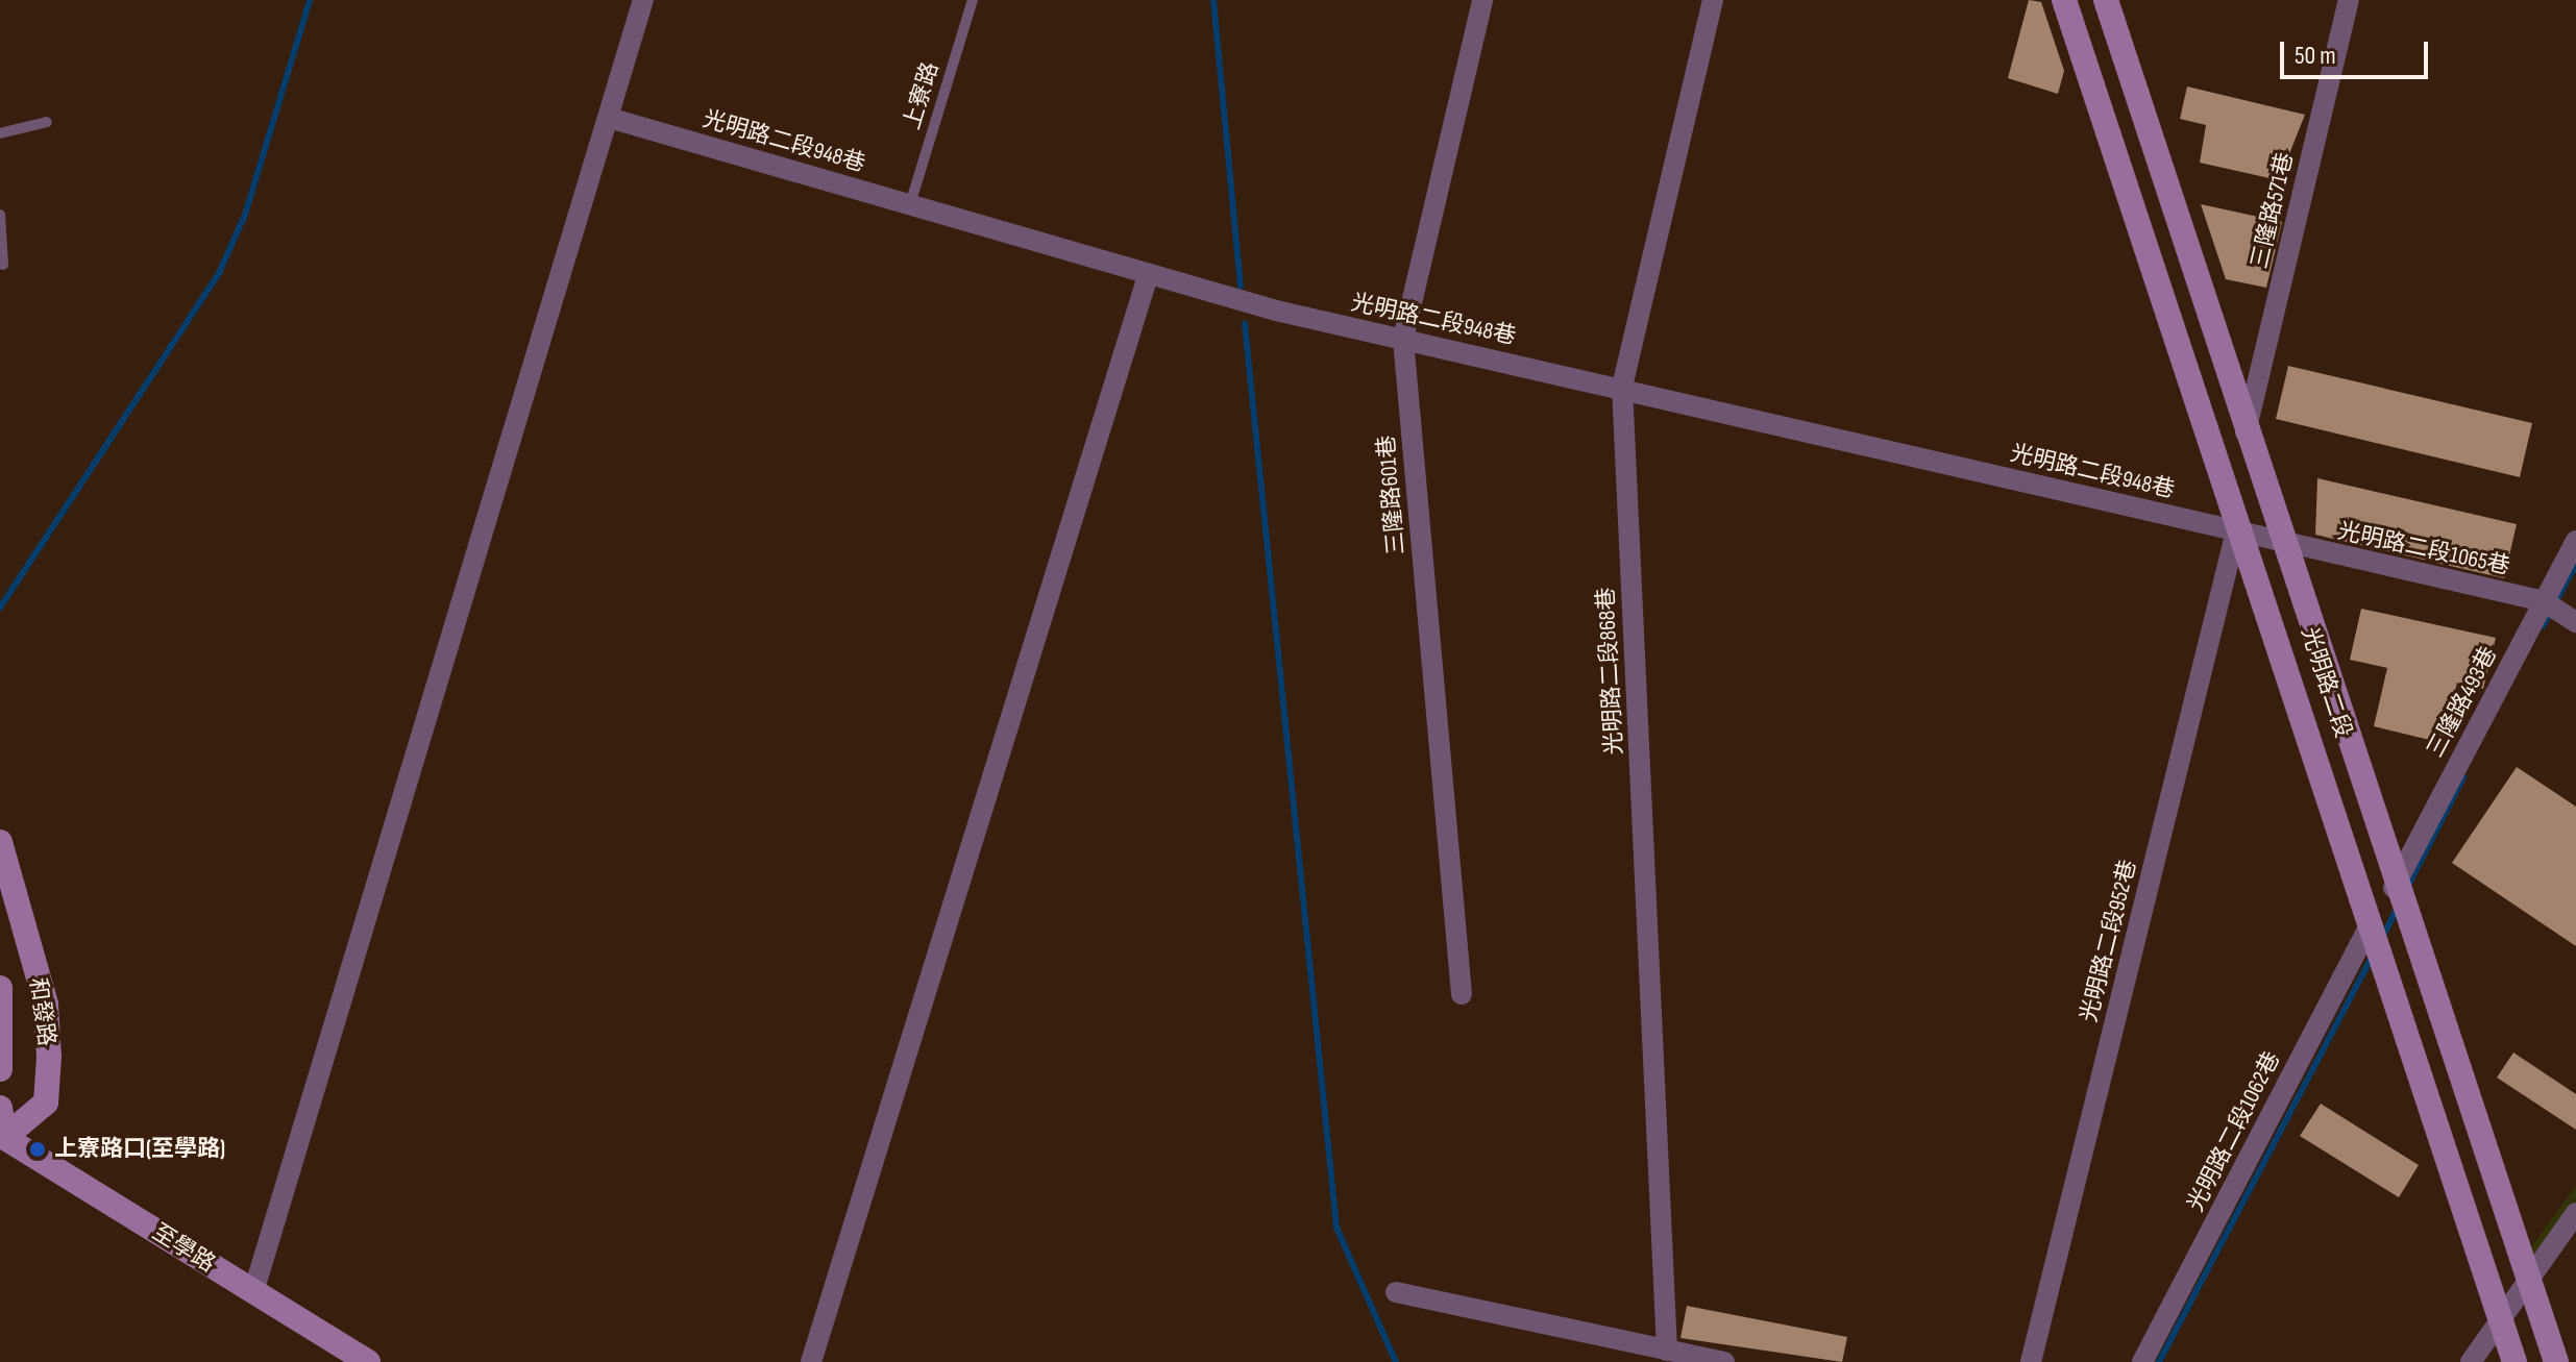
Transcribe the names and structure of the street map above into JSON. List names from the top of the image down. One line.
{"streets":{"street":["光明路二段948巷","三隆路571巷","三隆路601巷","光明路二段1065巷","光明路二段868巷","光明路二段","三隆路493巷","光明路二段952巷","和發路","光明路二段1062巷","至學路"],"lane":["上寮路"]},"crossings":[["上寮路","光明路二段948巷"],["光明路二段948巷","三隆路601巷"],["光明路二段948巷","光明路二段1065巷"],["光明路二段948巷","光明路二段868巷"],["光明路二段948巷","光明路二段"],["光明路二段948巷","光明路二段952巷"],["三隆路571巷","光明路二段"],["光明路二段1065巷","光明路二段"],["光明路二段1065巷","三隆路493巷"],["光明路二段1065巷","光明路二段952巷"],["光明路二段","三隆路493巷"],["光明路二段","光明路二段952巷"],["光明路二段","光明路二段1062巷"],["和發路","至學路"]],"places":["上寮路口(至學路)"],"scale_bar":"50 m"}
